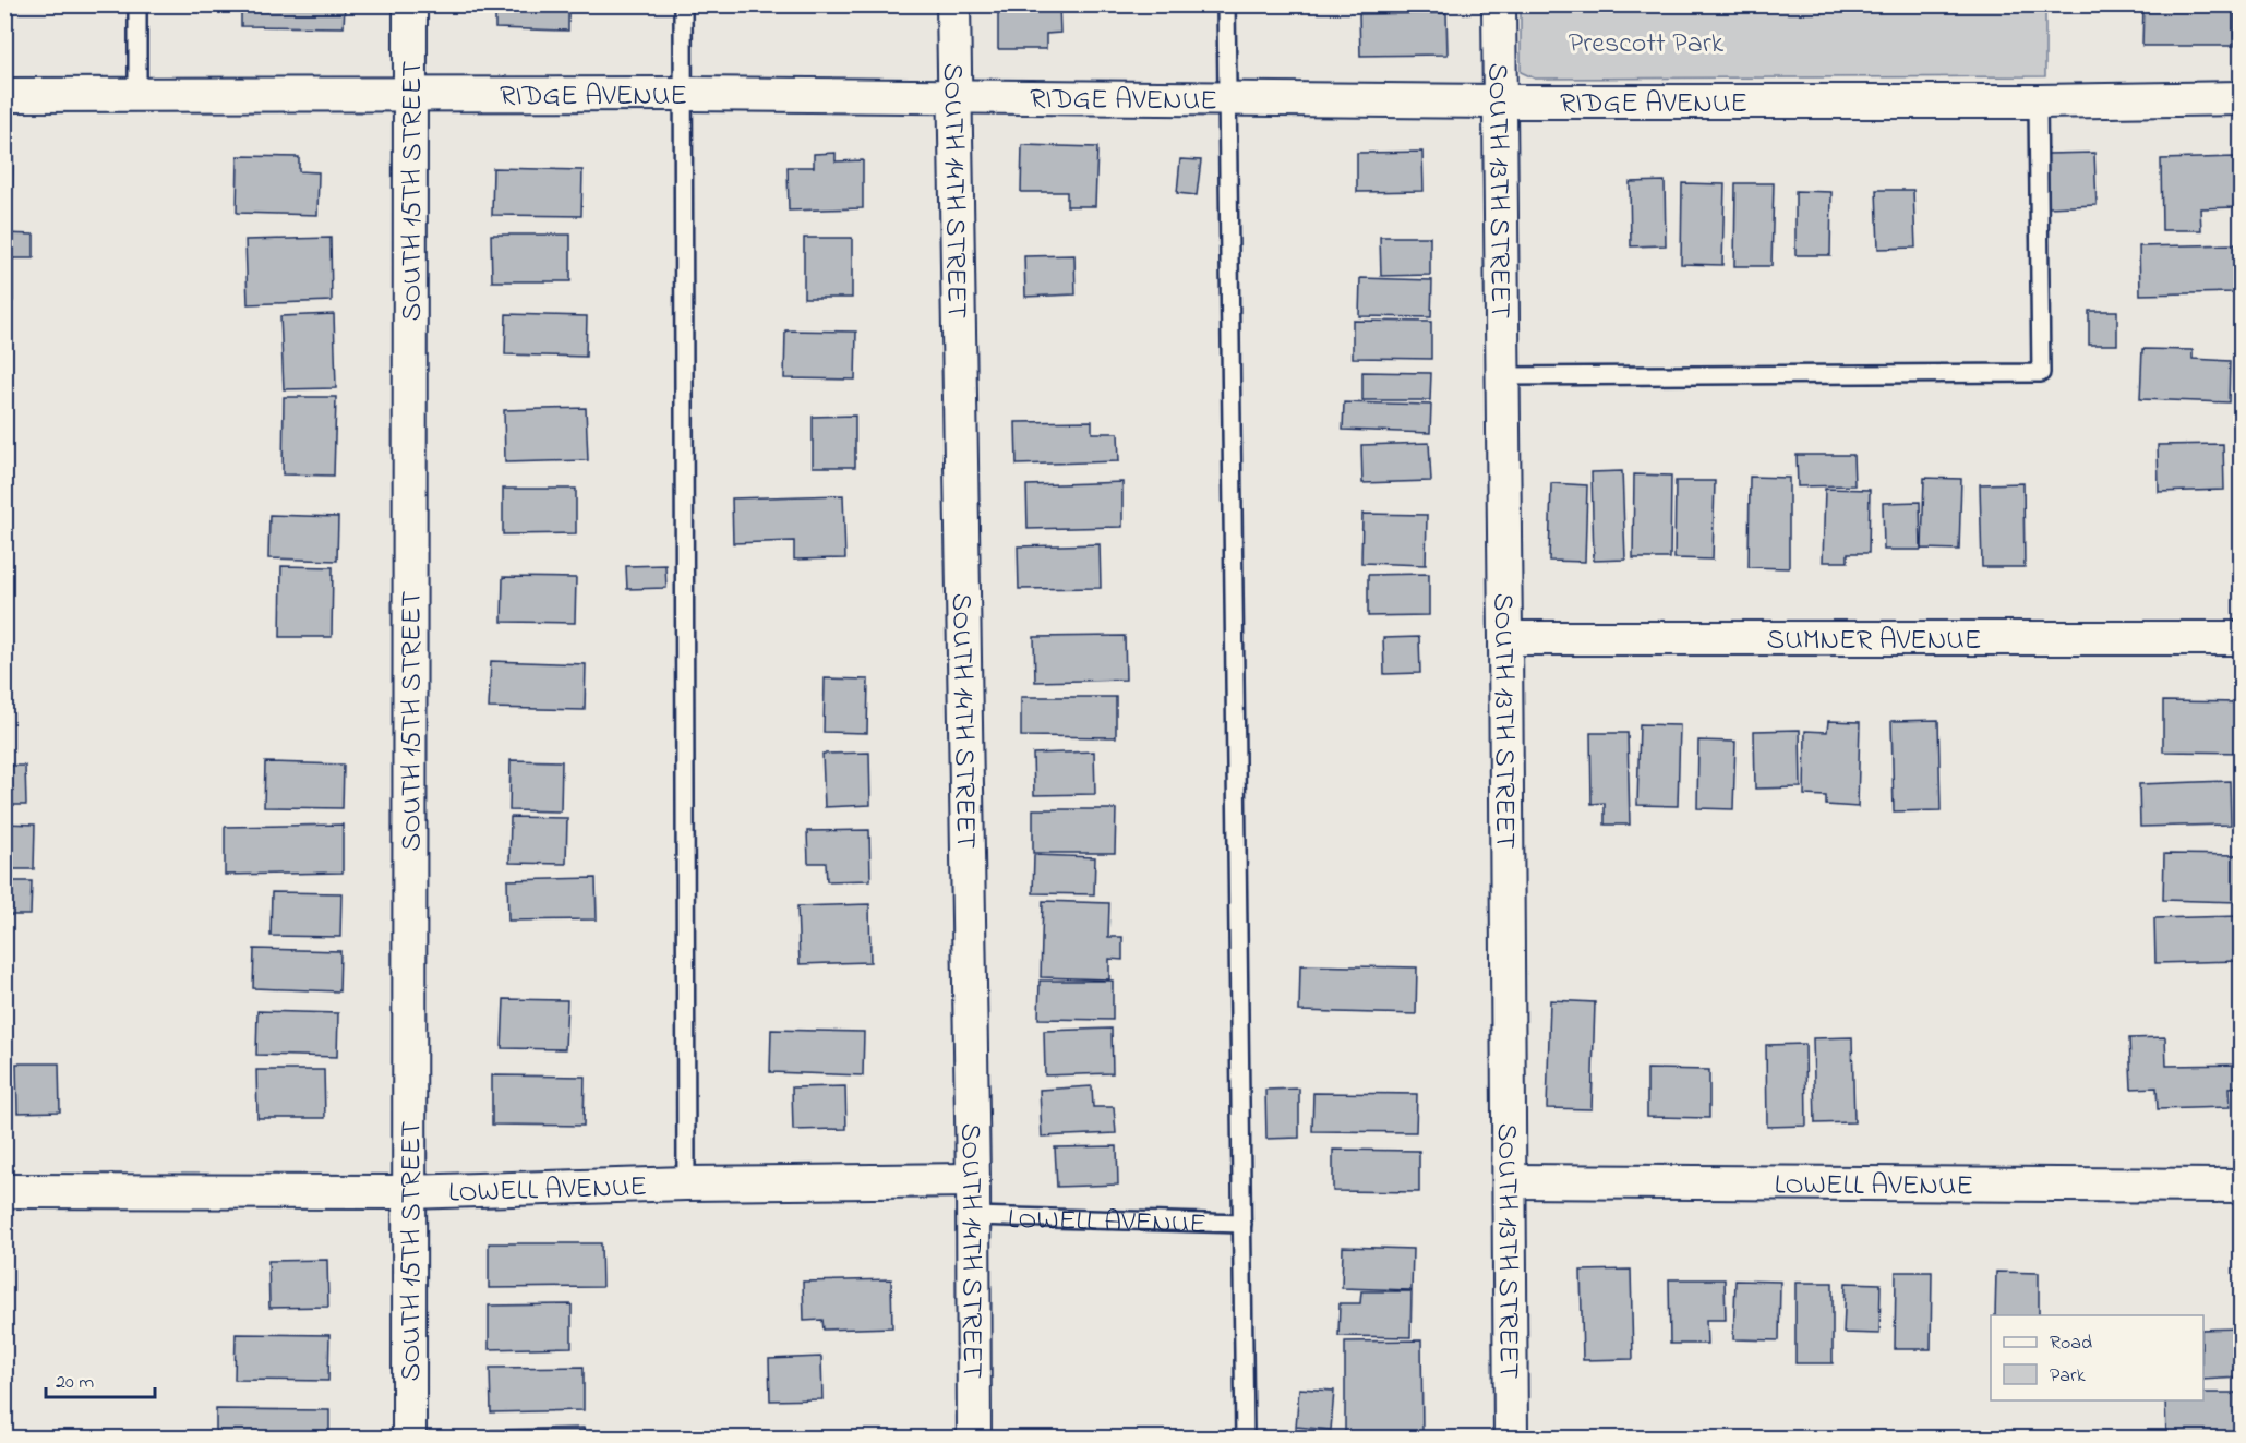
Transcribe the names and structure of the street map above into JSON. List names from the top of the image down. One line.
{"streets":{"street":["RIDGE AVENUE","SOUTH 15TH STREET","SOUTH 14TH STREET","SOUTH 13TH STREET","SUMNER AVENUE","LOWELL AVENUE"]},"crossings":[["RIDGE AVENUE","SOUTH 15TH STREET"],["RIDGE AVENUE","SOUTH 14TH STREET"],["RIDGE AVENUE","SOUTH 13TH STREET"],["SOUTH 15TH STREET","LOWELL AVENUE"],["SOUTH 14TH STREET","LOWELL AVENUE"],["SOUTH 13TH STREET","SUMNER AVENUE"],["SOUTH 13TH STREET","LOWELL AVENUE"]],"parks":["Prescott Park"],"legend":["Road","Park"],"scale_bar":"20 m"}
